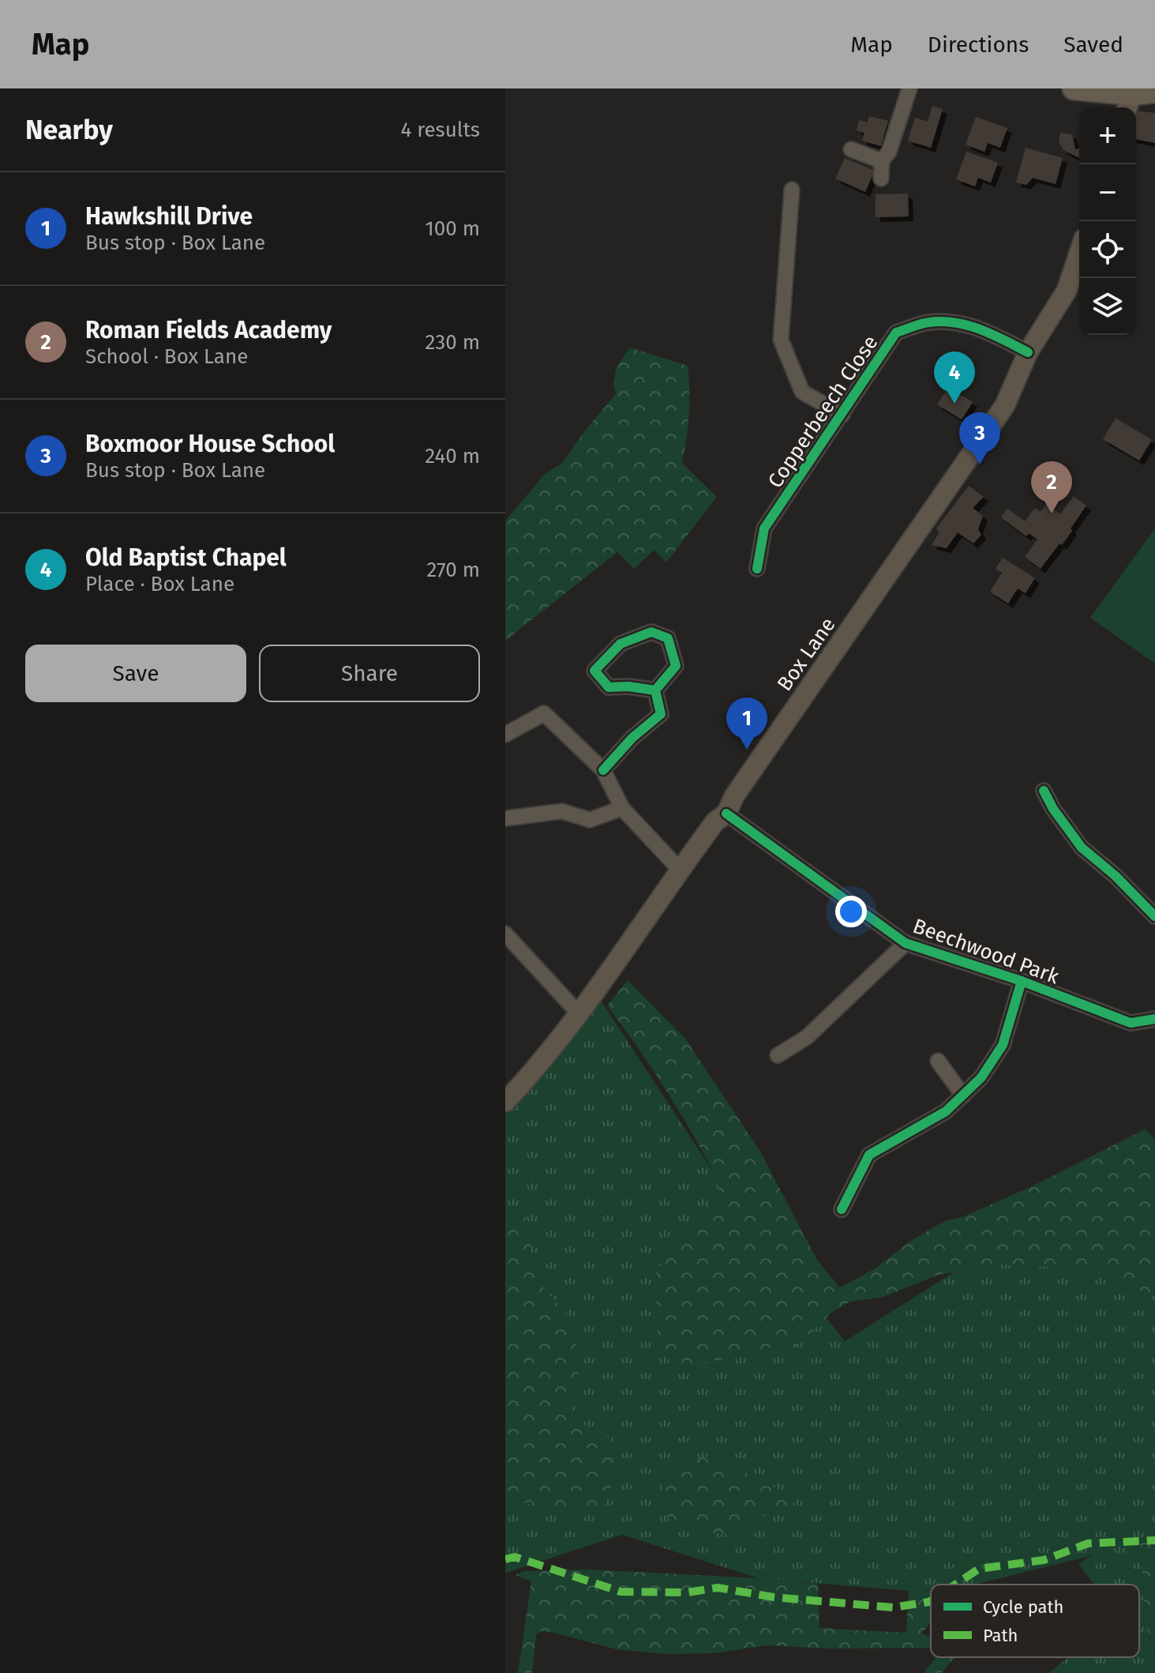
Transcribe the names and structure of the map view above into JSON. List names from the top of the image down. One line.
{"streets":{"main road":["Box Lane"],"street":["Copperbeech Close","Beechwood Park"]},"crossings":[["Copperbeech Close","Box Lane"],["Box Lane","Beechwood Park"]],"legend":["Cycle path","Path"],"page":{"header":"Map","nav":["Map","Directions","Saved"],"heading":["Nearby","4 results"],"map_buttons":["+","−"],"list":[{"mark":"1","name":"Hawkshill Drive","note":"Bus stop · Box Lane","value":"100 m"},{"mark":"2","name":"Roman Fields Academy","note":"School · Box Lane","value":"230 m"},{"mark":"3","name":"Boxmoor House School","note":"Bus stop · Box Lane","value":"240 m"},{"mark":"4","name":"Old Baptist Chapel","note":"Place · Box Lane","value":"270 m"}],"pins":["4","3","2","1"],"buttons":["Save","Share"]}}
